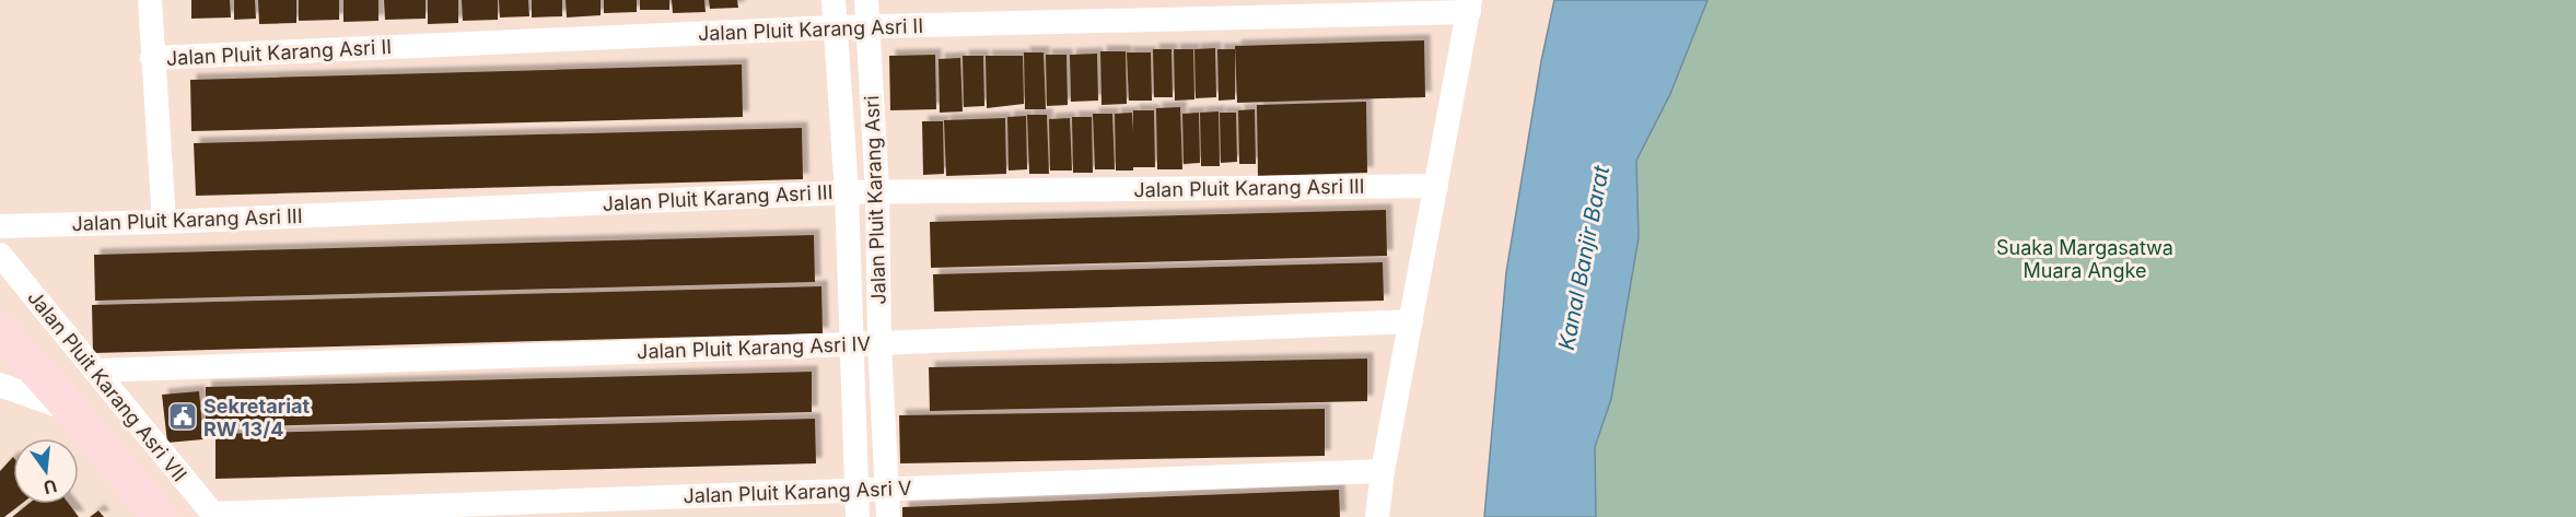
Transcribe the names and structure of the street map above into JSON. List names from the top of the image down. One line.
{"streets":{"street":["Jalan Pluit Karang Asri II","Jalan Pluit Karang Asri III","Jalan Pluit Karang Asri","Jalan Pluit Karang Asri IV","Jalan Pluit Karang Asri VII","Jalan Pluit Karang Asri V"]},"crossings":[["Jalan Pluit Karang Asri II","Jalan Pluit Karang Asri"],["Jalan Pluit Karang Asri III","Jalan Pluit Karang Asri"],["Jalan Pluit Karang Asri","Jalan Pluit Karang Asri IV"],["Jalan Pluit Karang Asri","Jalan Pluit Karang Asri V"],["Jalan Pluit Karang Asri IV","Jalan Pluit Karang Asri VII"],["Jalan Pluit Karang Asri VII","Jalan Pluit Karang Asri V"]],"water":["Kanal Banjir Barat"],"parks":["Suaka Margasatwa Muara Angke"],"places":{"public building":["Sekretariat RW 13/4"]},"north":"bottom"}
